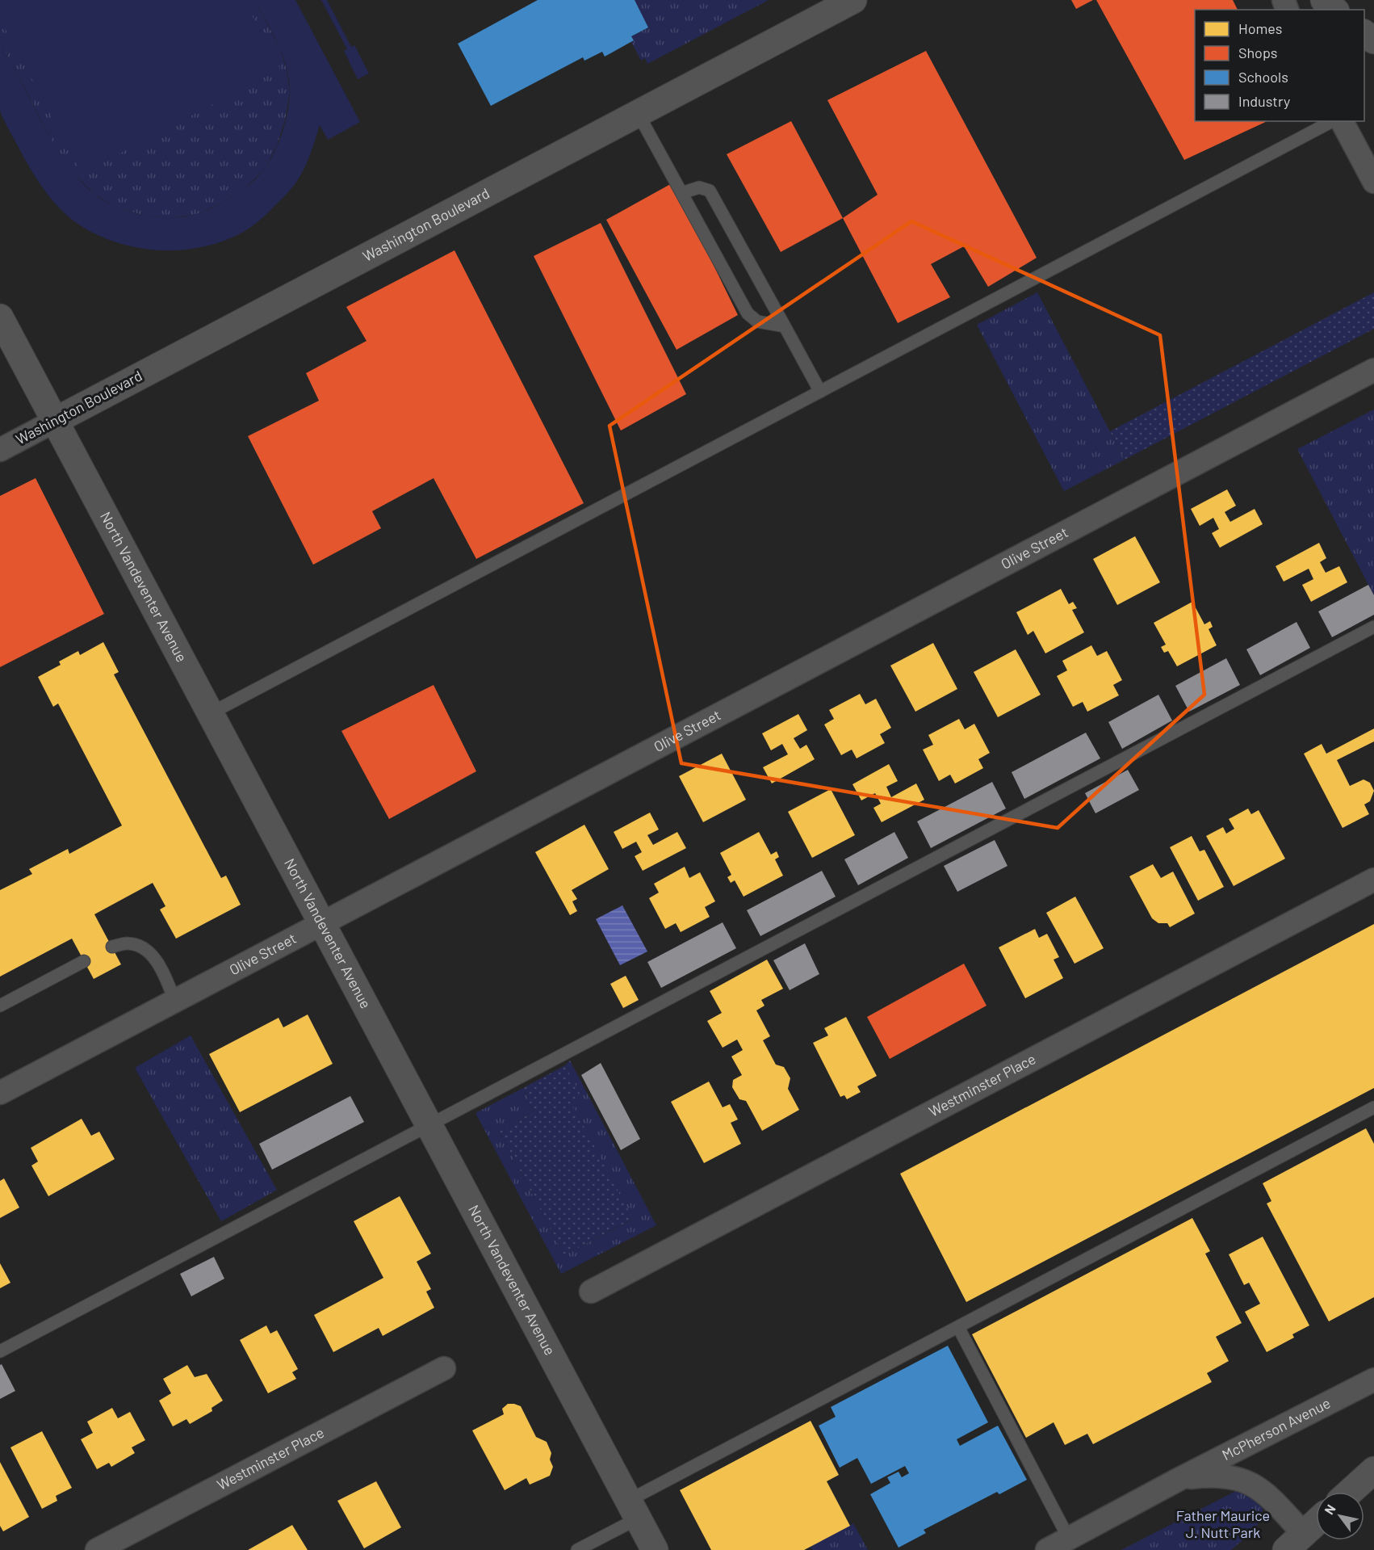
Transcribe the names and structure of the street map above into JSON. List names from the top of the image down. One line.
{"streets":{"main road":["Washington Boulevard","North Vandeventer Avenue"],"street":["Olive Street","Westminster Place","McPherson Avenue"]},"crossings":[["Washington Boulevard","North Vandeventer Avenue"],["Olive Street","North Vandeventer Avenue"]],"parks":["Father Maurice J. Nutt Park"],"legend":["Homes","Shops","Schools","Industry"],"north":"top left"}
